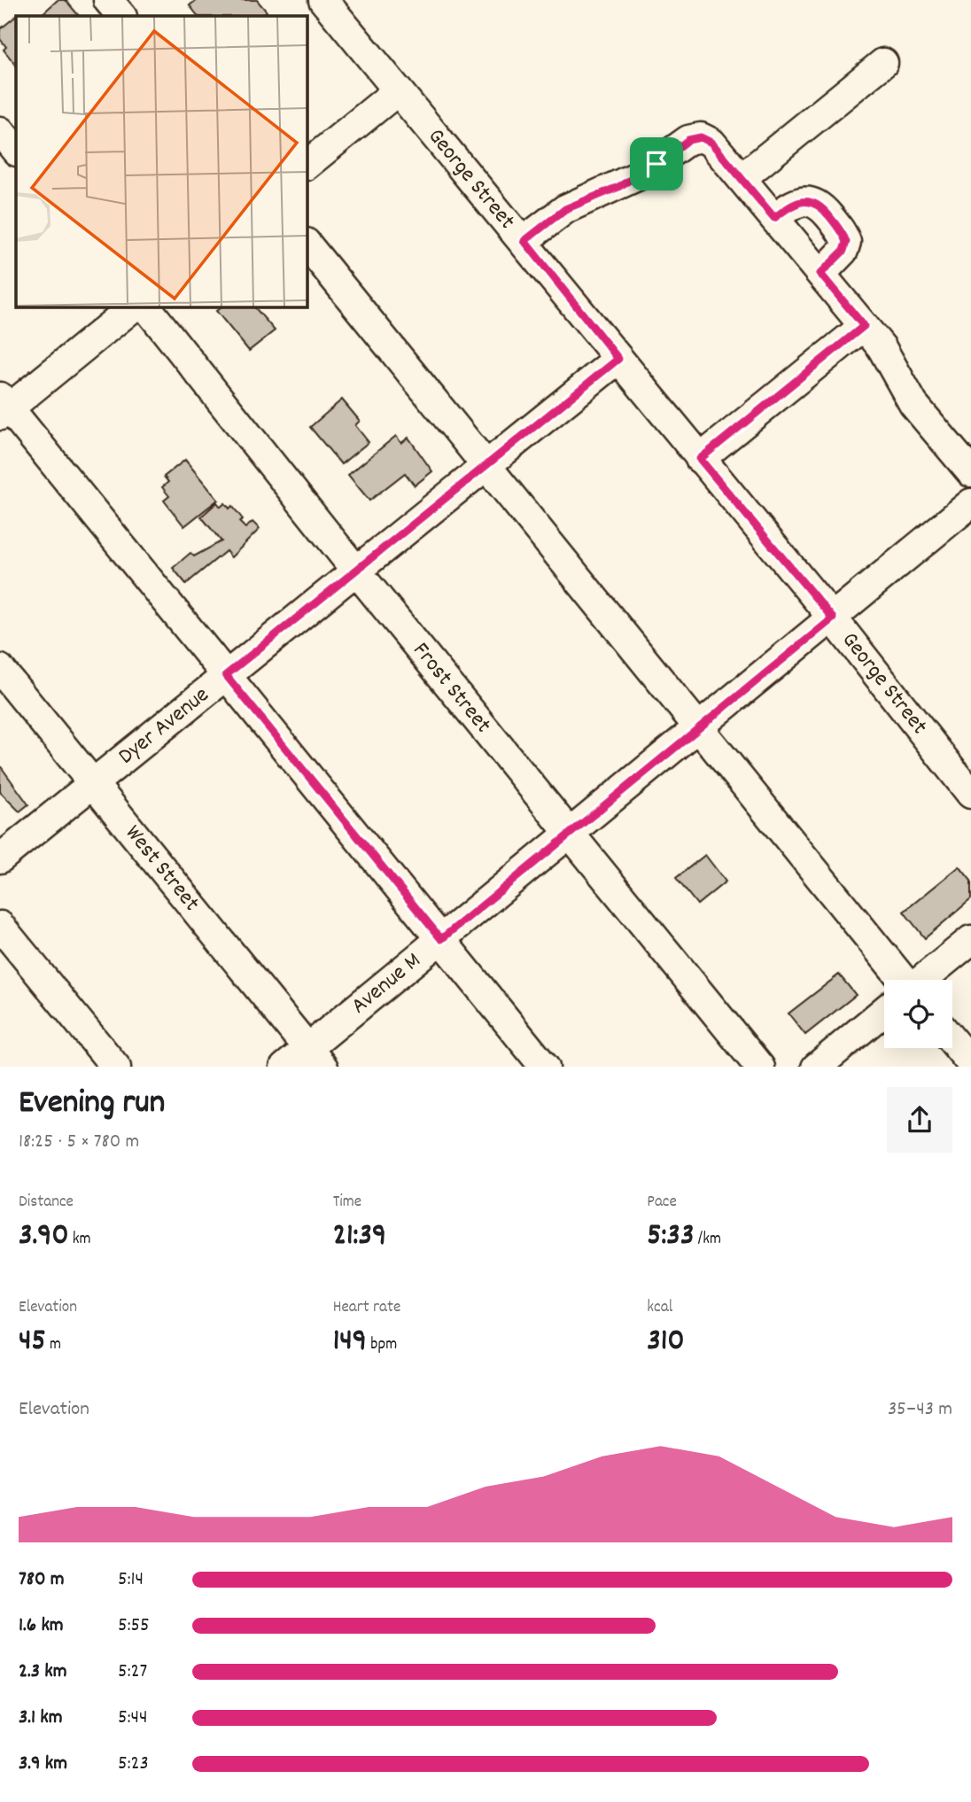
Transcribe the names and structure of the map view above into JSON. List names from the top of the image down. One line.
{"streets":{"street":["George Street","Frost Street","Dyer Avenue","West Street","Avenue M"]},"crossings":[["George Street","Dyer Avenue"],["George Street","Avenue M"],["Frost Street","Dyer Avenue"],["Frost Street","Avenue M"],["Dyer Avenue","West Street"],["West Street","Avenue M"]],"page":{"heading":["Evening run","18:25 · 5 × 780 m"],"stats":[["Distance","3.90 km"],["Time","21:39"],["Pace","5:33 /km"],["Elevation","45 m"],["Heart rate","149 bpm"],["kcal","310"]],"chart":["Elevation","35–43 m"],"list":[{"name":"780 m","note":"5:14"},{"name":"1.6 km","note":"5:55"},{"name":"2.3 km","note":"5:27"},{"name":"3.1 km","note":"5:44"},{"name":"3.9 km","note":"5:23"}]}}
